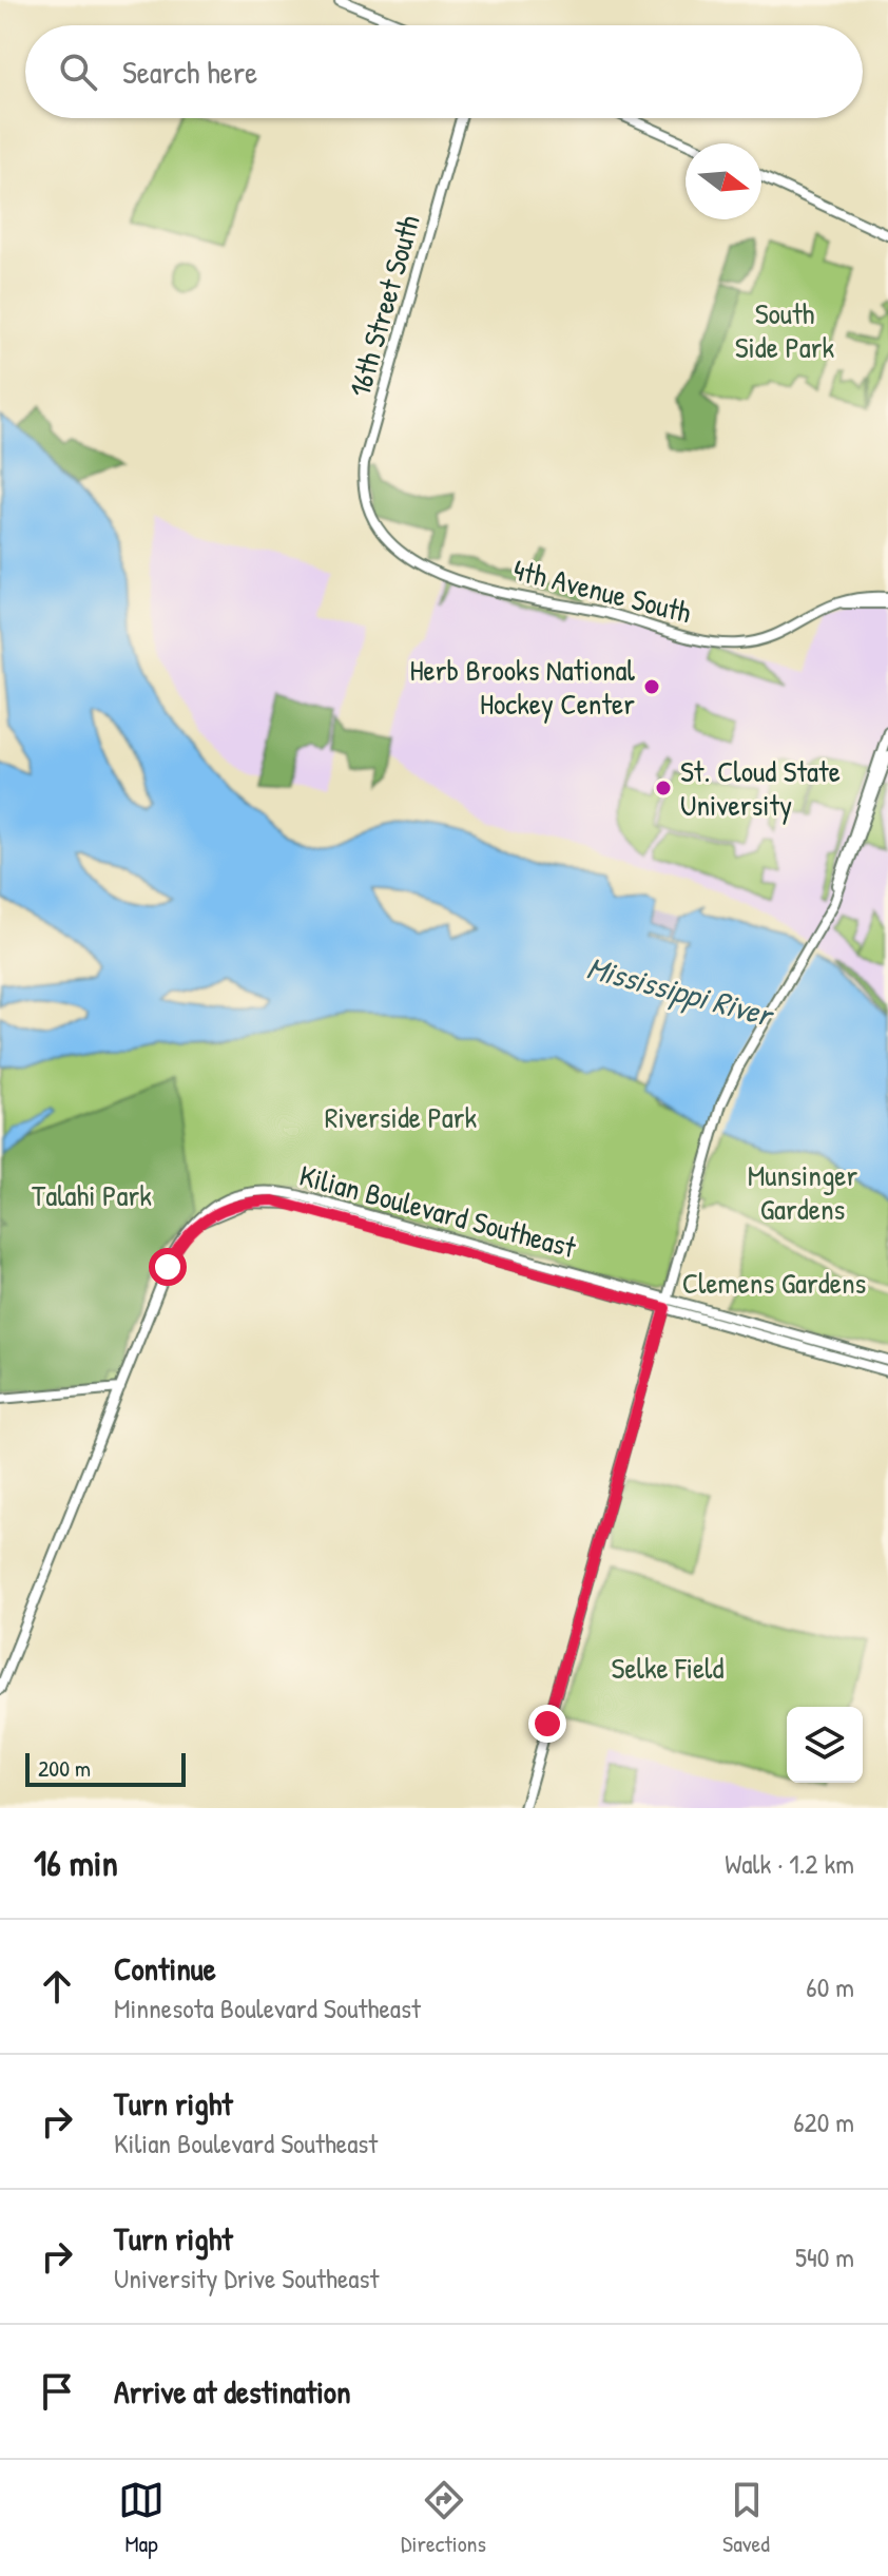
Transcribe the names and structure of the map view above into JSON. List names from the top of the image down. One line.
{"streets":{"street":["16th Street South","4th Avenue South","Kilian Boulevard Southeast"]},"crossings":[["16th Street South","4th Avenue South"]],"water":["Mississippi River"],"parks":["South Side Park","Riverside Park","Munsinger Gardens","Talahi Park","Clemens Gardens","Selke Field"],"places":["Herb Brooks National Hockey Center","St. Cloud State University"],"scale_bar":"200 m","north":"right","page":{"search":"Search here","scale":"200 m","heading":["16 min","Walk · 1.2 km"],"list":[["Continue","Minnesota Boulevard Southeast","60 m"],["Turn right","Kilian Boulevard Southeast","620 m"],["Turn right","University Drive Southeast","540 m"],"Arrive at destination"],"nav":["Map","Directions","Saved"]}}
